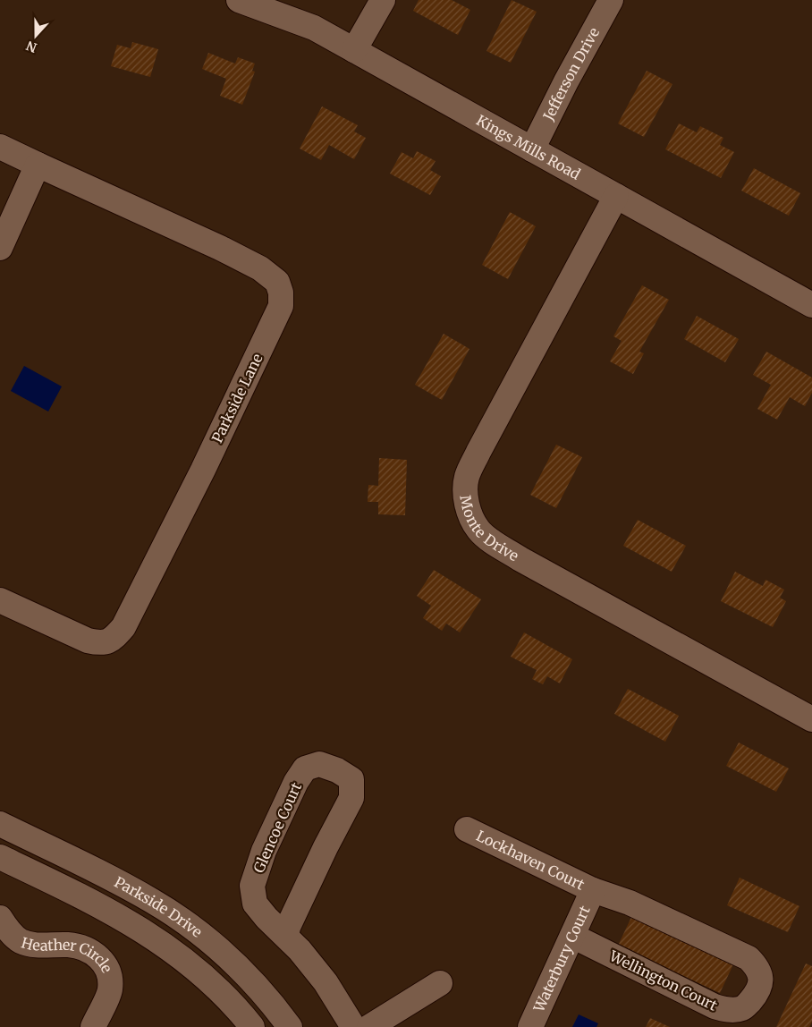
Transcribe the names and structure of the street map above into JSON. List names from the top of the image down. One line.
{"streets":{"street":["Jefferson Drive","Kings Mills Road","Parkside Lane","Monte Drive","Glencoe Court","Lockhaven Court","Parkside Drive","Heather Circle","Waterbury Court","Wellington Court"]},"crossings":[["Jefferson Drive","Kings Mills Road"],["Kings Mills Road","Monte Drive"],["Lockhaven Court","Waterbury Court"],["Lockhaven Court","Wellington Court"],["Waterbury Court","Wellington Court"]],"north":"bottom"}
